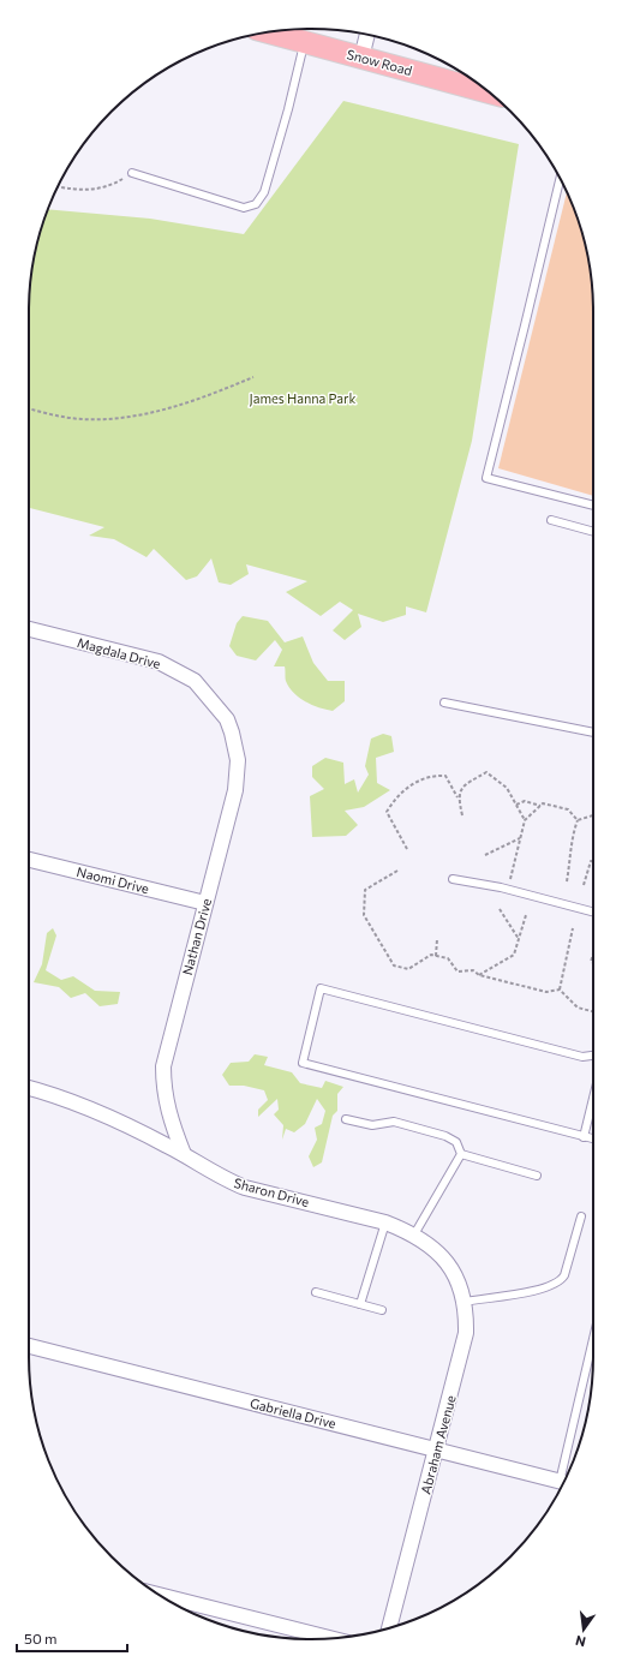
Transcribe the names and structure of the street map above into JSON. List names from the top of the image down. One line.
{"streets":{"main road":["Snow Road"],"street":["Magdala Drive","Naomi Drive","Nathan Drive","Sharon Drive","Gabriella Drive","Abraham Avenue"]},"crossings":[["Magdala Drive","Nathan Drive"],["Naomi Drive","Nathan Drive"],["Nathan Drive","Sharon Drive"],["Sharon Drive","Abraham Avenue"],["Gabriella Drive","Abraham Avenue"]],"parks":["James Hanna Park"],"scale_bar":"50 m","north":"bottom"}
